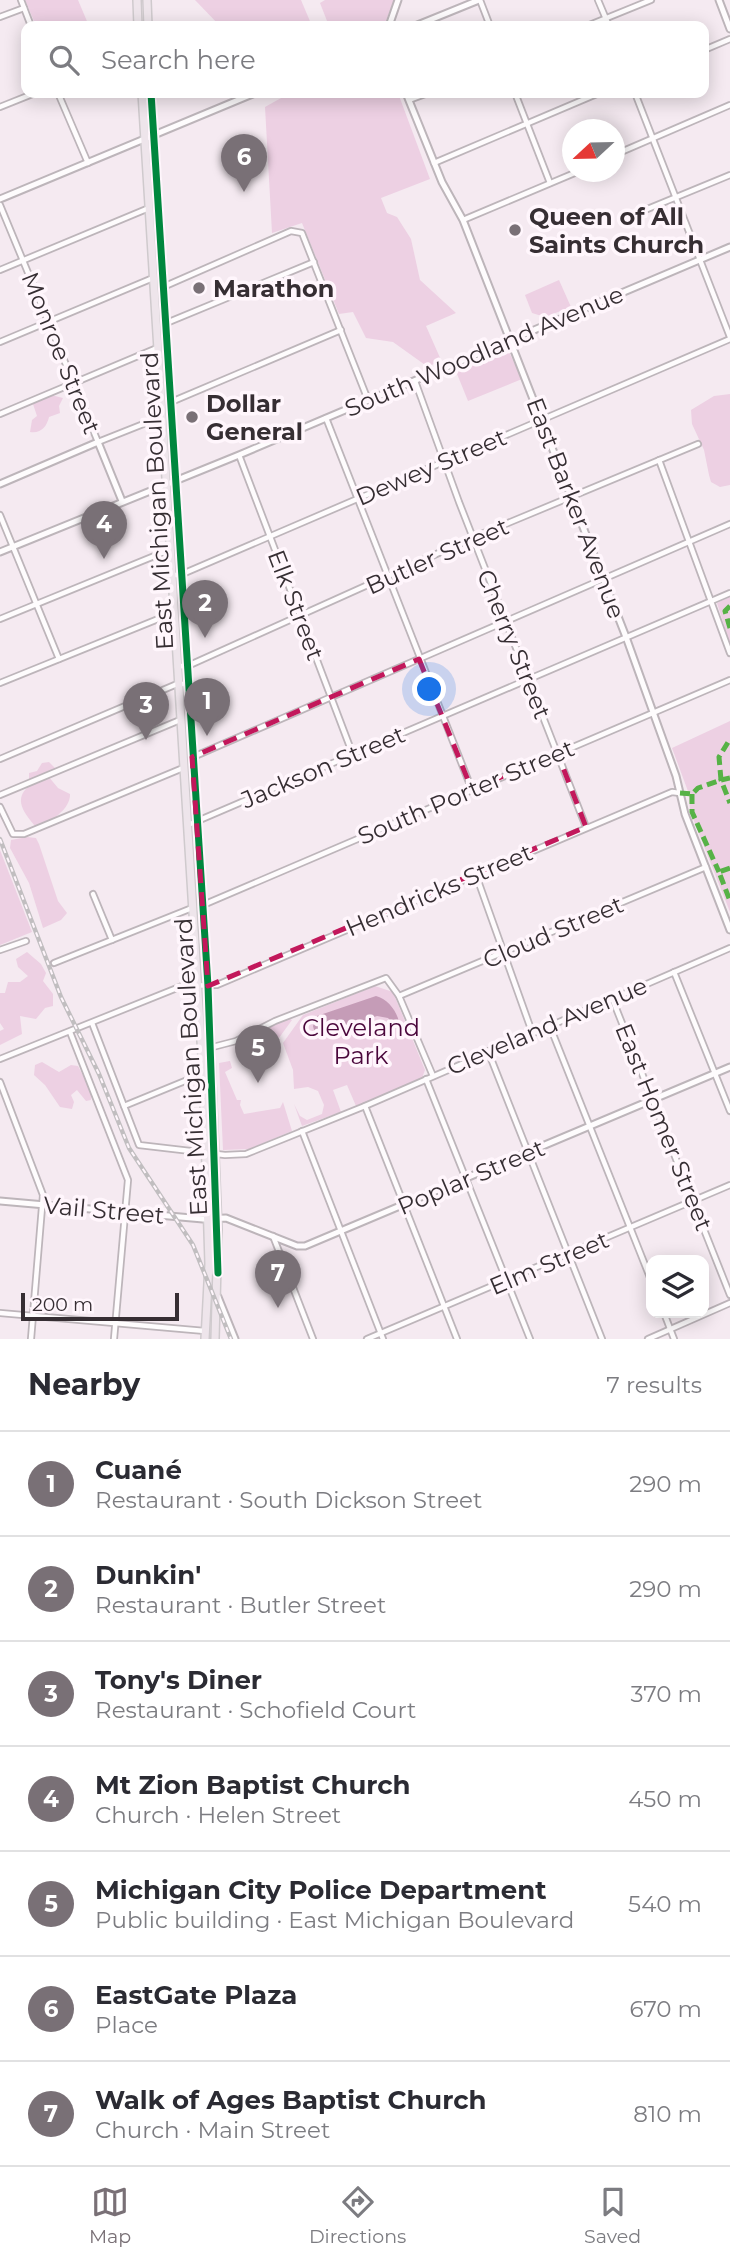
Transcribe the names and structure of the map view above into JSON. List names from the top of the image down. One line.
{"streets":{"main road":["East Michigan Boulevard"],"street":["South Woodland Avenue","Monroe Street","Dewey Street","East Barker Avenue","Butler Street","Elk Street","Cherry Street","Jackson Street","South Porter Street","Hendricks Street","Cloud Street","Cleveland Avenue","East Homer Street","Poplar Street","Vail Street","Elm Street"]},"crossings":[["South Woodland Avenue","Monroe Street"],["South Woodland Avenue","East Michigan Boulevard"],["South Woodland Avenue","East Barker Avenue"],["South Woodland Avenue","Elk Street"],["South Woodland Avenue","Cherry Street"],["Dewey Street","East Michigan Boulevard"],["Dewey Street","East Barker Avenue"],["Dewey Street","Elk Street"],["Dewey Street","Cherry Street"],["East Michigan Boulevard","Butler Street"],["East Michigan Boulevard","Jackson Street"],["East Michigan Boulevard","South Porter Street"],["East Michigan Boulevard","Hendricks Street"],["East Michigan Boulevard","Cleveland Avenue"],["East Michigan Boulevard","Poplar Street"],["East Michigan Boulevard","Vail Street"],["East Barker Avenue","Butler Street"],["East Barker Avenue","Jackson Street"],["East Barker Avenue","South Porter Street"],["East Barker Avenue","Hendricks Street"],["East Barker Avenue","Cloud Street"],["Butler Street","Elk Street"],["Butler Street","Cherry Street"],["Elk Street","Jackson Street"],["Cherry Street","Jackson Street"],["Cherry Street","South Porter Street"],["Cherry Street","Hendricks Street"],["Cleveland Avenue","East Homer Street"],["East Homer Street","Poplar Street"],["East Homer Street","Elm Street"],["Poplar Street","Vail Street"]],"parks":["Cleveland Park"],"places":["Queen of All Saints Church","Marathon","Dollar General"],"scale_bar":"200 m","north":"left","page":{"search":"Search here","pins":["6","4","2","1","3","5","7"],"scale":"200 m","heading":["Nearby","7 results"],"list":[{"mark":"1","name":"Cuané","note":"Restaurant · South Dickson Street","value":"290 m"},{"mark":"2","name":"Dunkin'","note":"Restaurant · Butler Street","value":"290 m"},{"mark":"3","name":"Tony's Diner","note":"Restaurant · Schofield Court","value":"370 m"},{"mark":"4","name":"Mt Zion Baptist Church","note":"Church · Helen Street","value":"450 m"},{"mark":"5","name":"Michigan City Police Department","note":"Public building · East Michigan Boulevard","value":"540 m"},{"mark":"6","name":"EastGate Plaza","note":"Place","value":"670 m"},{"mark":"7","name":"Walk of Ages Baptist Church","note":"Church · Main Street","value":"810 m"}],"nav":["Map","Directions","Saved"]}}
